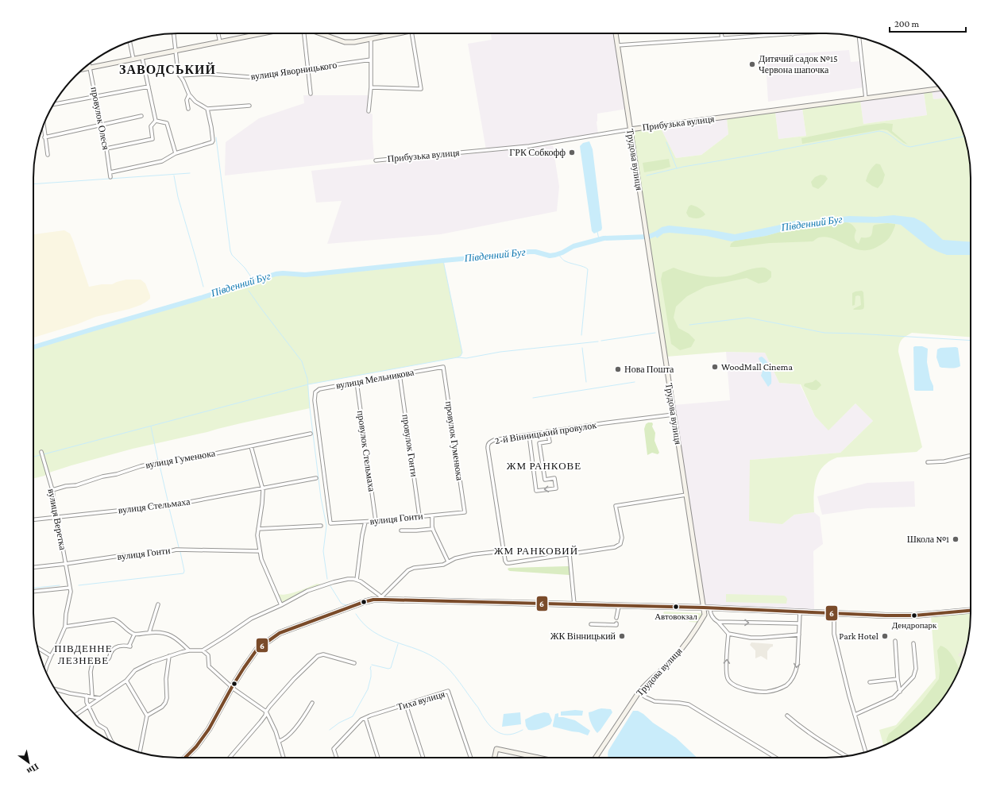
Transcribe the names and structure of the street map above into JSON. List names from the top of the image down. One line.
{"streets":{"street":["вулиця Яворницького","провулок Олеся","Прибузька вулиця","Трудова вулиця","вулиця Мельникова","2-й Вінницький провулок","провулок Гуменюка","провулок Гонти","провулок Стельмаха","вулиця Гуменюка","вулиця Стельмаха","вулиця Гонти","вулиця Веретка","Тиха вулиця"]},"crossings":[["Прибузька вулиця","Трудова вулиця"],["Трудова вулиця","2-й Вінницький провулок"],["вулиця Мельникова","провулок Гуменюка"],["вулиця Мельникова","провулок Гонти"],["вулиця Мельникова","провулок Стельмаха"],["вулиця Мельникова","вулиця Гонти"],["провулок Гуменюка","вулиця Гонти"],["провулок Гонти","вулиця Гонти"],["провулок Стельмаха","вулиця Гонти"],["вулиця Гуменюка","вулиця Веретка"],["вулиця Стельмаха","вулиця Веретка"],["вулиця Гонти","вулиця Веретка"]],"districts":["ЗАВОДСЬКИЙ","ЖМ РАНКОВЕ","ЖМ РАНКОВИЙ","ПІВДЕННЕ ЛЕЗНЕВЕ"],"water":["Південний Буг"],"places":["Дитячий садок №15 Червона шапочка","ГРК Собкофф","WoodMall Cinema","Нова Пошта","Школа №1","Автовокзал","Дендропарк","ЖК Вінницький","Park Hotel"],"lines":["transit line 6"],"scale_bar":"200 m","north":"bottom right"}
